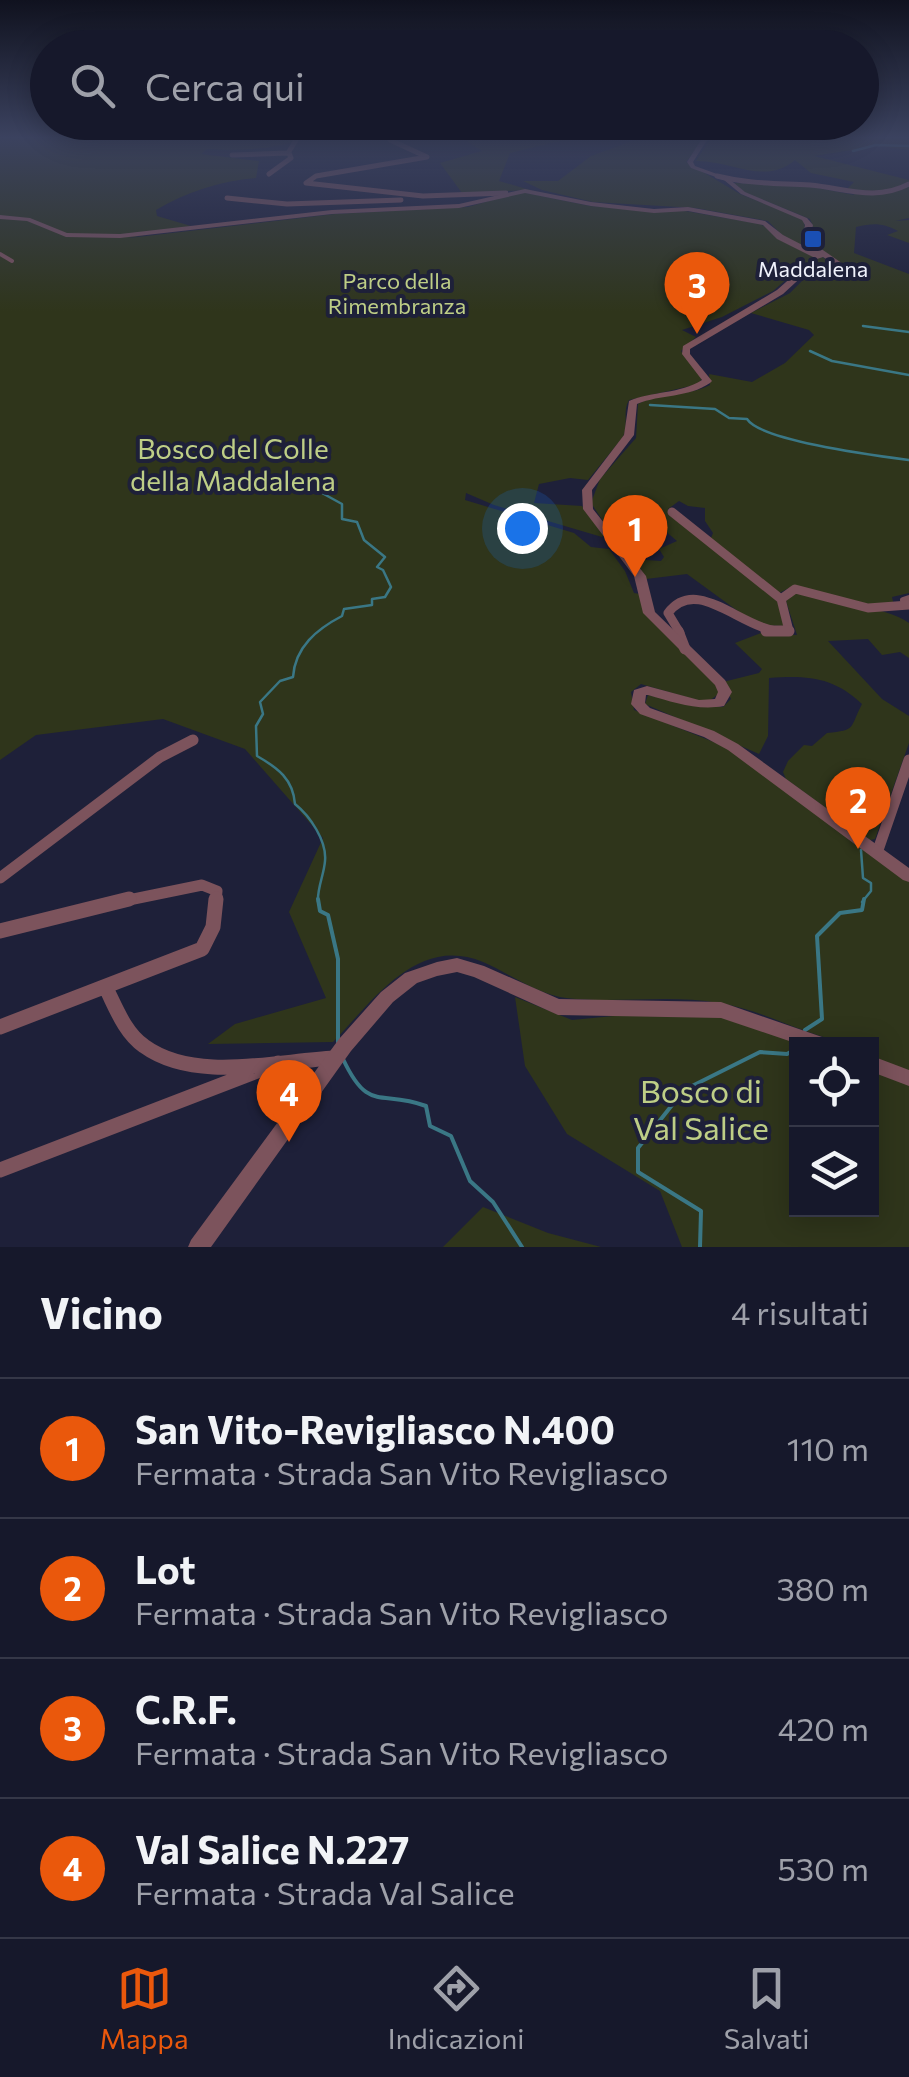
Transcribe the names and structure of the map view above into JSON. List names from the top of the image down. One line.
{"parks":["Parco della Rimembranza","Bosco del Colle della Maddalena","Bosco di Val Salice"],"places":{"transit":["Maddalena"]},"page":{"search":"Cerca qui","pins":["3","1","2","4"],"heading":["Vicino","4 risultati"],"list":[{"mark":"1","name":"San Vito-Revigliasco N.400","note":"Fermata · Strada San Vito Revigliasco","value":"110 m"},{"mark":"2","name":"Lot","note":"Fermata · Strada San Vito Revigliasco","value":"380 m"},{"mark":"3","name":"C.R.F.","note":"Fermata · Strada San Vito Revigliasco","value":"420 m"},{"mark":"4","name":"Val Salice N.227","note":"Fermata · Strada Val Salice","value":"530 m"}],"nav":["Mappa","Indicazioni","Salvati"]}}
